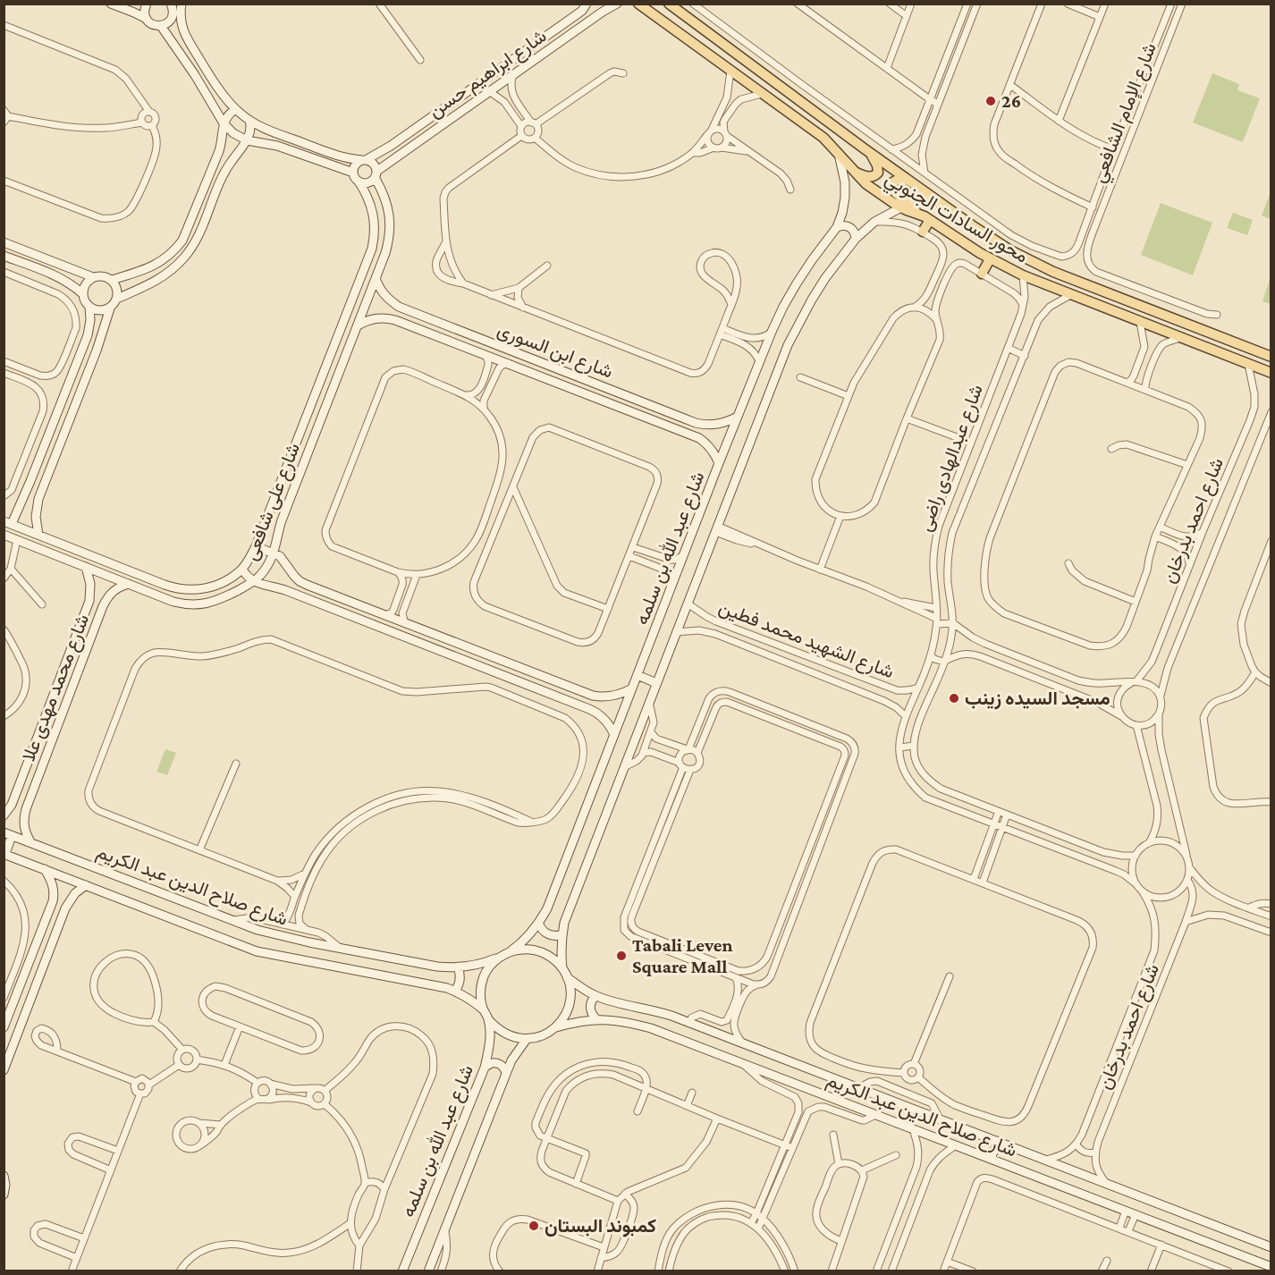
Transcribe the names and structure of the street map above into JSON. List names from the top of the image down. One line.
{"streets":{"main road":["محور السادات الجنوبي"],"street":["شارع ابراهيم حسن","شارع الإمام الشافعي","شارع ابن السورى","شارع عبدالهادى راضى","شارع على شافعى","شارع احمد بدرخان","شارع عبد الله بن سلمه","شارع الشهيد محمد فطين","شارع محمد مهدى علا","شارع صلاح الدين عبد الكريم"]},"crossings":[["شارع ابراهيم حسن","شارع على شافعى"],["محور السادات الجنوبي","شارع عبدالهادى راضى"],["محور السادات الجنوبي","شارع احمد بدرخان"],["محور السادات الجنوبي","شارع عبد الله بن سلمه"],["شارع ابن السورى","شارع على شافعى"],["شارع ابن السورى","شارع عبد الله بن سلمه"],["شارع عبدالهادى راضى","شارع احمد بدرخان"],["شارع عبدالهادى راضى","شارع الشهيد محمد فطين"],["شارع على شافعى","شارع محمد مهدى علا"],["شارع عبد الله بن سلمه","شارع الشهيد محمد فطين"],["شارع عبد الله بن سلمه","شارع صلاح الدين عبد الكريم"],["شارع محمد مهدى علا","شارع صلاح الدين عبد الكريم"]],"places":["26","مسجد السيده زينب","Tabali Leven Square Mall","كمبوند البستان"]}
